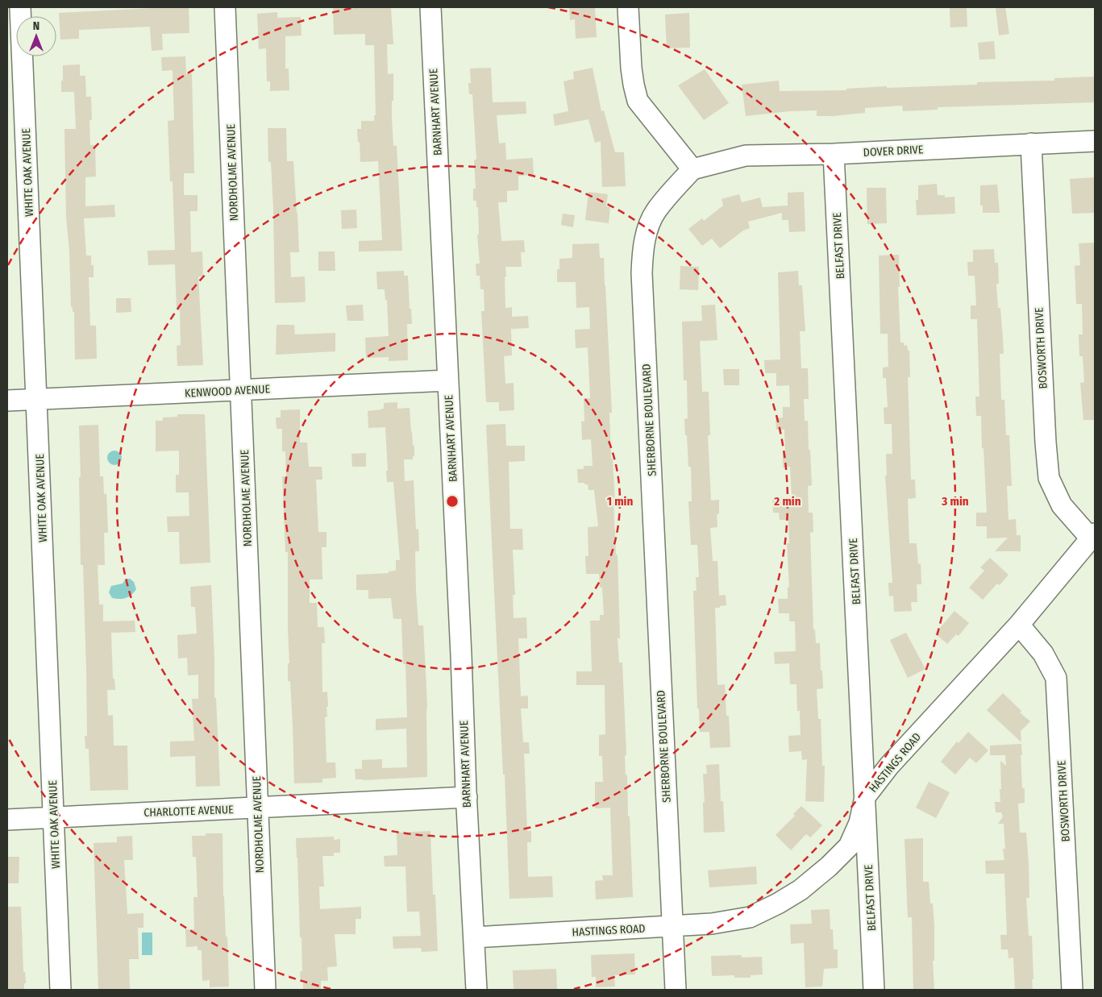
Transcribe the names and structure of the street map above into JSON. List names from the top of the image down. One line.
{"streets":{"street":["BARNHART AVENUE","DOVER DRIVE","WHITE OAK AVENUE","NORDHOLME AVENUE","BELFAST DRIVE","BOSWORTH DRIVE","KENWOOD AVENUE","SHERBORNE BOULEVARD","HASTINGS ROAD","CHARLOTTE AVENUE"]},"crossings":[["BARNHART AVENUE","KENWOOD AVENUE"],["BARNHART AVENUE","HASTINGS ROAD"],["BARNHART AVENUE","CHARLOTTE AVENUE"],["DOVER DRIVE","BELFAST DRIVE"],["DOVER DRIVE","BOSWORTH DRIVE"],["DOVER DRIVE","SHERBORNE BOULEVARD"],["WHITE OAK AVENUE","KENWOOD AVENUE"],["WHITE OAK AVENUE","CHARLOTTE AVENUE"],["NORDHOLME AVENUE","KENWOOD AVENUE"],["NORDHOLME AVENUE","CHARLOTTE AVENUE"],["BELFAST DRIVE","HASTINGS ROAD"],["BOSWORTH DRIVE","HASTINGS ROAD"],["SHERBORNE BOULEVARD","HASTINGS ROAD"]],"north":"top","rings":["1 min","2 min","3 min"]}
